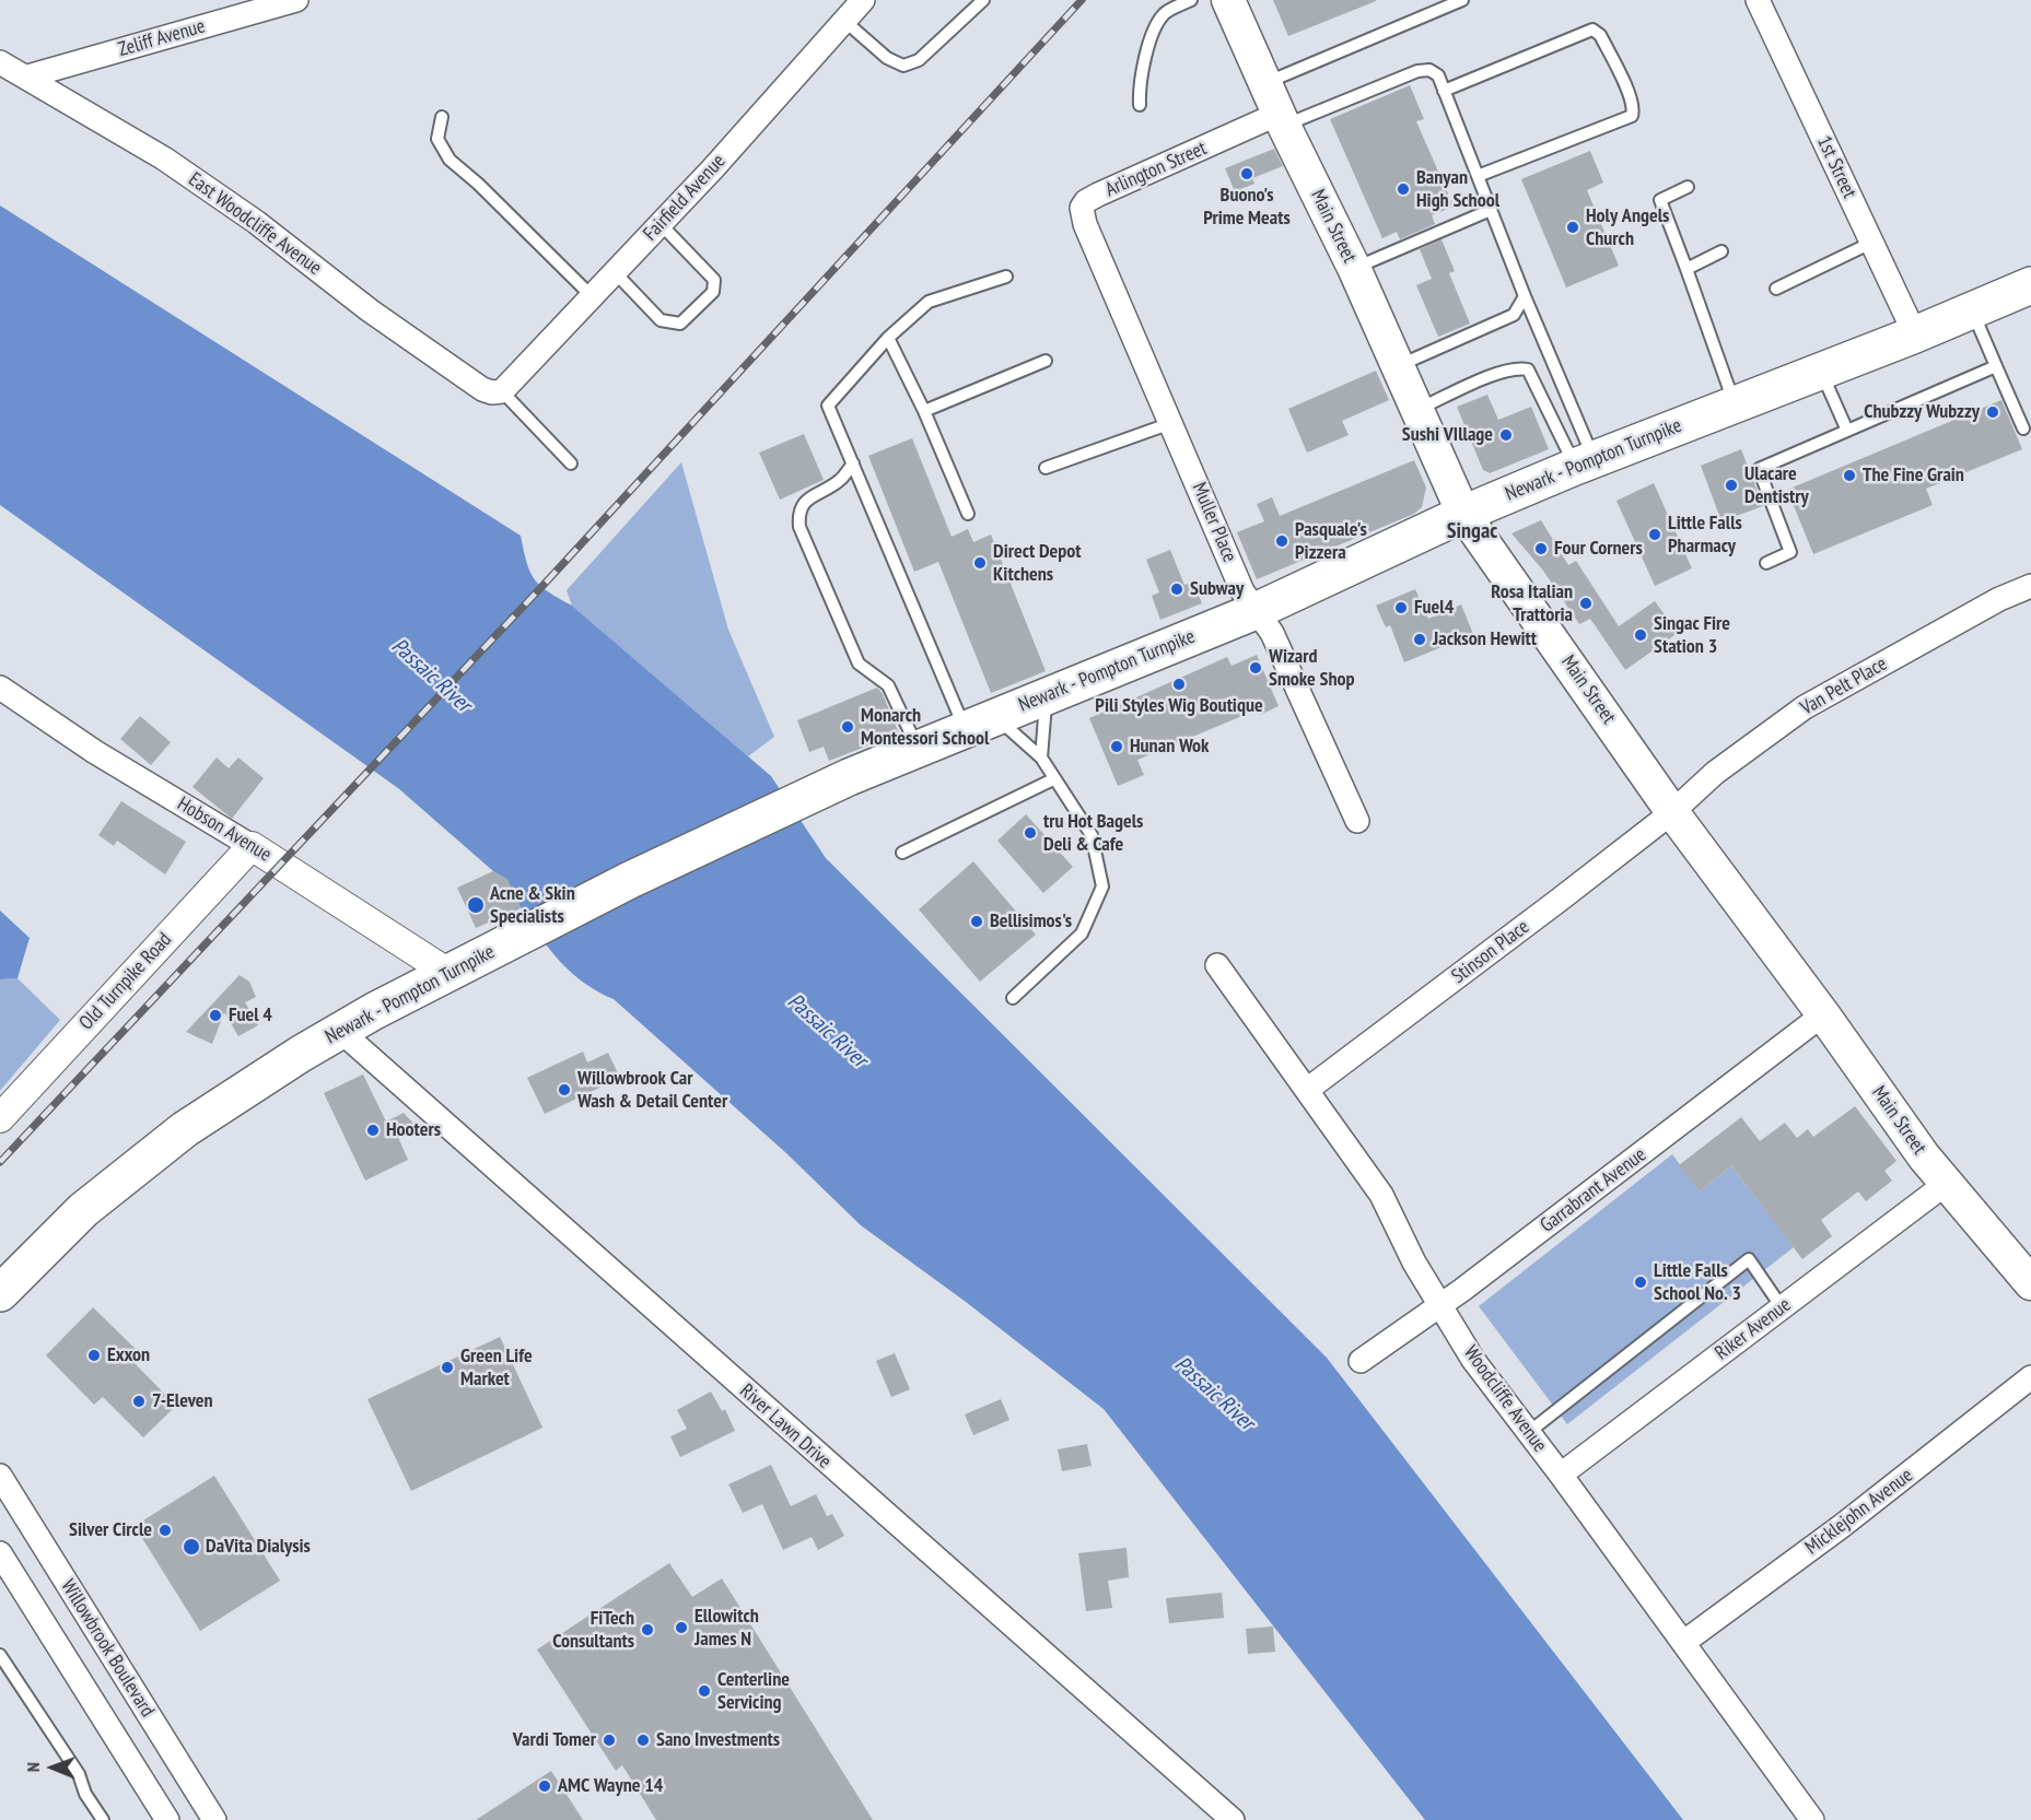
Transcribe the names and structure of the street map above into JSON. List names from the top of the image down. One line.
{"streets":{"main road":["Main Street","Newark - Pompton Turnpike"],"street":["Zeliff Avenue","1st Street","Arlington Street","Fairfield Avenue","East Woodcliffe Avenue","Muller Place","Van Pelt Place","Hobson Avenue","Stinson Place","Old Turnpike Road","Garrabrant Avenue","Riker Avenue","Woodcliffe Avenue","River Lawn Drive","Micklejohn Avenue","Willowbrook Boulevard"]},"crossings":[["Zeliff Avenue","East Woodcliffe Avenue"],["1st Street","Newark - Pompton Turnpike"],["Arlington Street","Main Street"],["Arlington Street","Muller Place"],["Fairfield Avenue","East Woodcliffe Avenue"],["Main Street","Newark - Pompton Turnpike"],["Main Street","Van Pelt Place"],["Main Street","Stinson Place"],["Main Street","Garrabrant Avenue"],["Main Street","Riker Avenue"],["Newark - Pompton Turnpike","Muller Place"],["Newark - Pompton Turnpike","Hobson Avenue"],["Newark - Pompton Turnpike","River Lawn Drive"],["Van Pelt Place","Stinson Place"],["Hobson Avenue","Old Turnpike Road"],["Stinson Place","Woodcliffe Avenue"],["Garrabrant Avenue","Woodcliffe Avenue"],["Riker Avenue","Woodcliffe Avenue"],["Woodcliffe Avenue","Micklejohn Avenue"]],"districts":["Singac"],"water":["Passaic River"],"places":["Buono's Prime Meats","Banyan High School","Holy Angels Church","Chubzzy Wubzzy","Sushi VIllage","The Fine Grain","Ulacare Dentistry","Little Falls Pharmacy","Pasquale's Pizzera","Four Corners","Direct Depot Kitchens","Subway","Rosa Italian Trattoria","Fuel4","Singac Fire Station 3","Jackson Hewitt","Wizard Smoke Shop","Pili Styles Wig Boutique","Monarch Montessori School","Hunan Wok","tru Hot Bagels Deli & Cafe","Acne & Skin Specialists","Bellisimos's","Fuel 4","Willowbrook Car Wash & Detail Center","Hooters","Little Falls School No. 3","Exxon","Green Life Market","7-Eleven","Silver Circle","DaVita Dialysis","Ellowitch James N","FiTech Consultants","Centerline Servicing","Vardi Tomer","Sano Investments","AMC Wayne 14"],"north":"left"}
